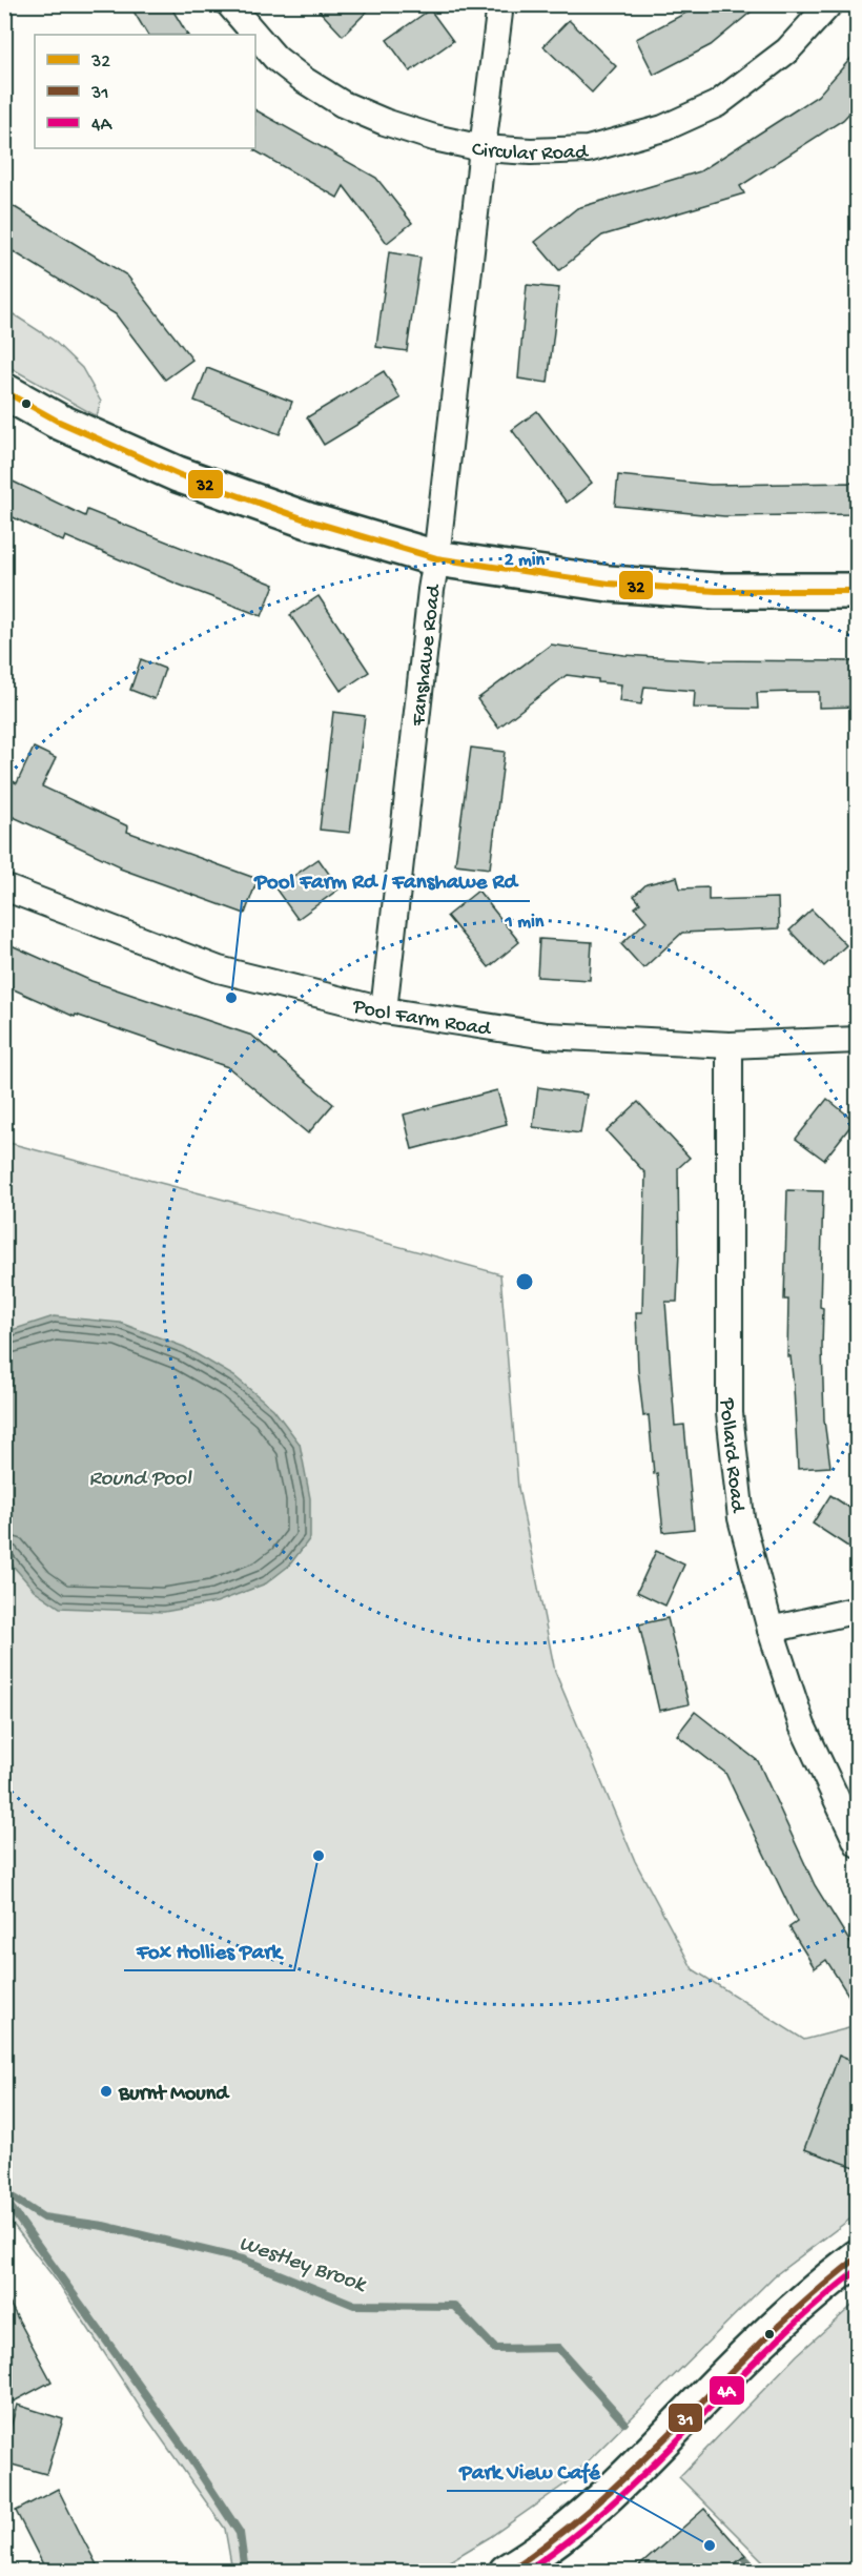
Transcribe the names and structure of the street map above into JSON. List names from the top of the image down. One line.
{"streets":{"street":["Circular Road","Fanshawe Road","Pool Farm Road","Pollard Road"]},"crossings":[["Circular Road","Fanshawe Road"],["Fanshawe Road","Pool Farm Road"],["Pool Farm Road","Pollard Road"]],"water":["Round Pool","Westley Brook"],"places":["Pool Farm Rd / Fanshawe Rd","Fox Hollies Park","Burnt Mound","Park View Café"],"lines":["transit line 32","transit line 31","transit line 4A"],"legend":["32","31","4A"],"rings":["2 min","1 min"]}
